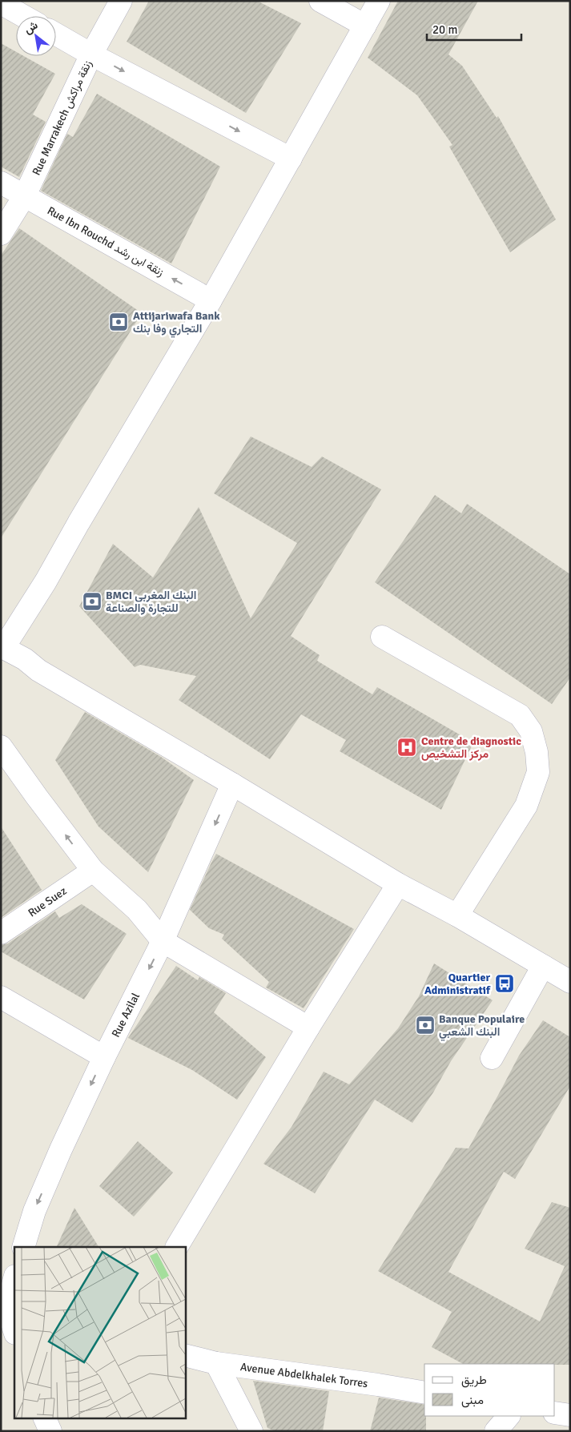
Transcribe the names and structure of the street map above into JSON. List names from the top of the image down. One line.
{"streets":{"street":["Rue Marrakech زنقة مراكش","Rue Ibn Rouchd زنقة ابن رشد","Rue Suez","Rue Azilal","Avenue Abdelkhalek Torres"]},"crossings":[["Rue Marrakech زنقة مراكش","Rue Ibn Rouchd زنقة ابن رشد"]],"places":{"bank":["Attijariwafa Bank التجاري وفا بنك","BMCI البنك المغربي للتجارة والصناعة","Banque Populaire البنك الشعبي"],"hospital":["Centre de diagnostic مركز التشخيص"],"bus stop":["Quartier Administratif"]},"legend":["طريق","مبنى"],"scale_bar":"20 m","north":"top left"}
